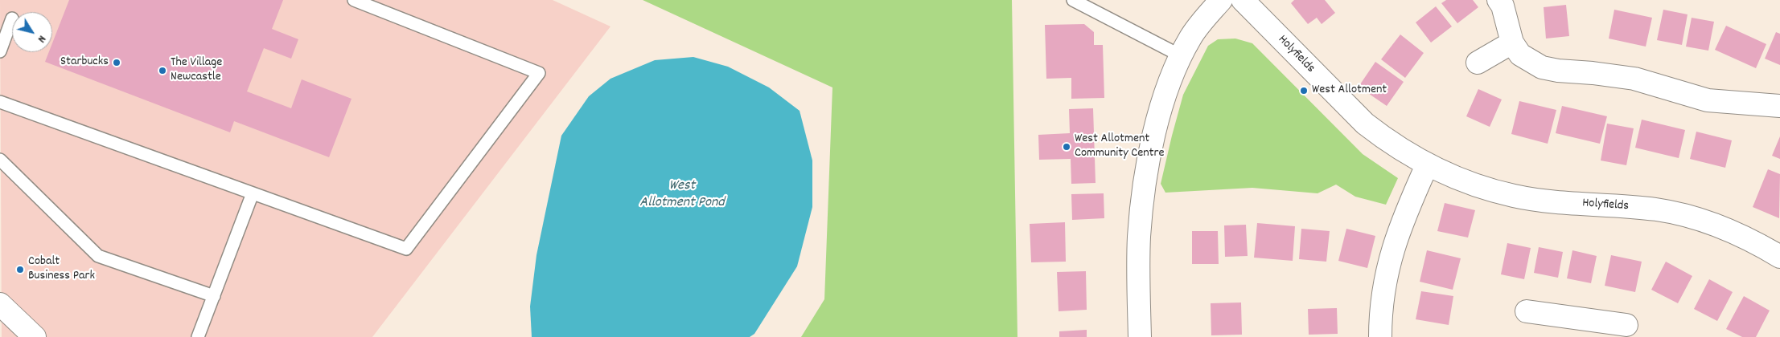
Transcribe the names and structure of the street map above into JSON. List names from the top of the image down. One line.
{"streets":{"street":["Holyfields"]},"water":["West Allotment Pond"],"places":["Starbucks","The Village Newcastle","West Allotment","West Allotment Community Centre","Cobalt Business Park"],"north":"bottom right"}
